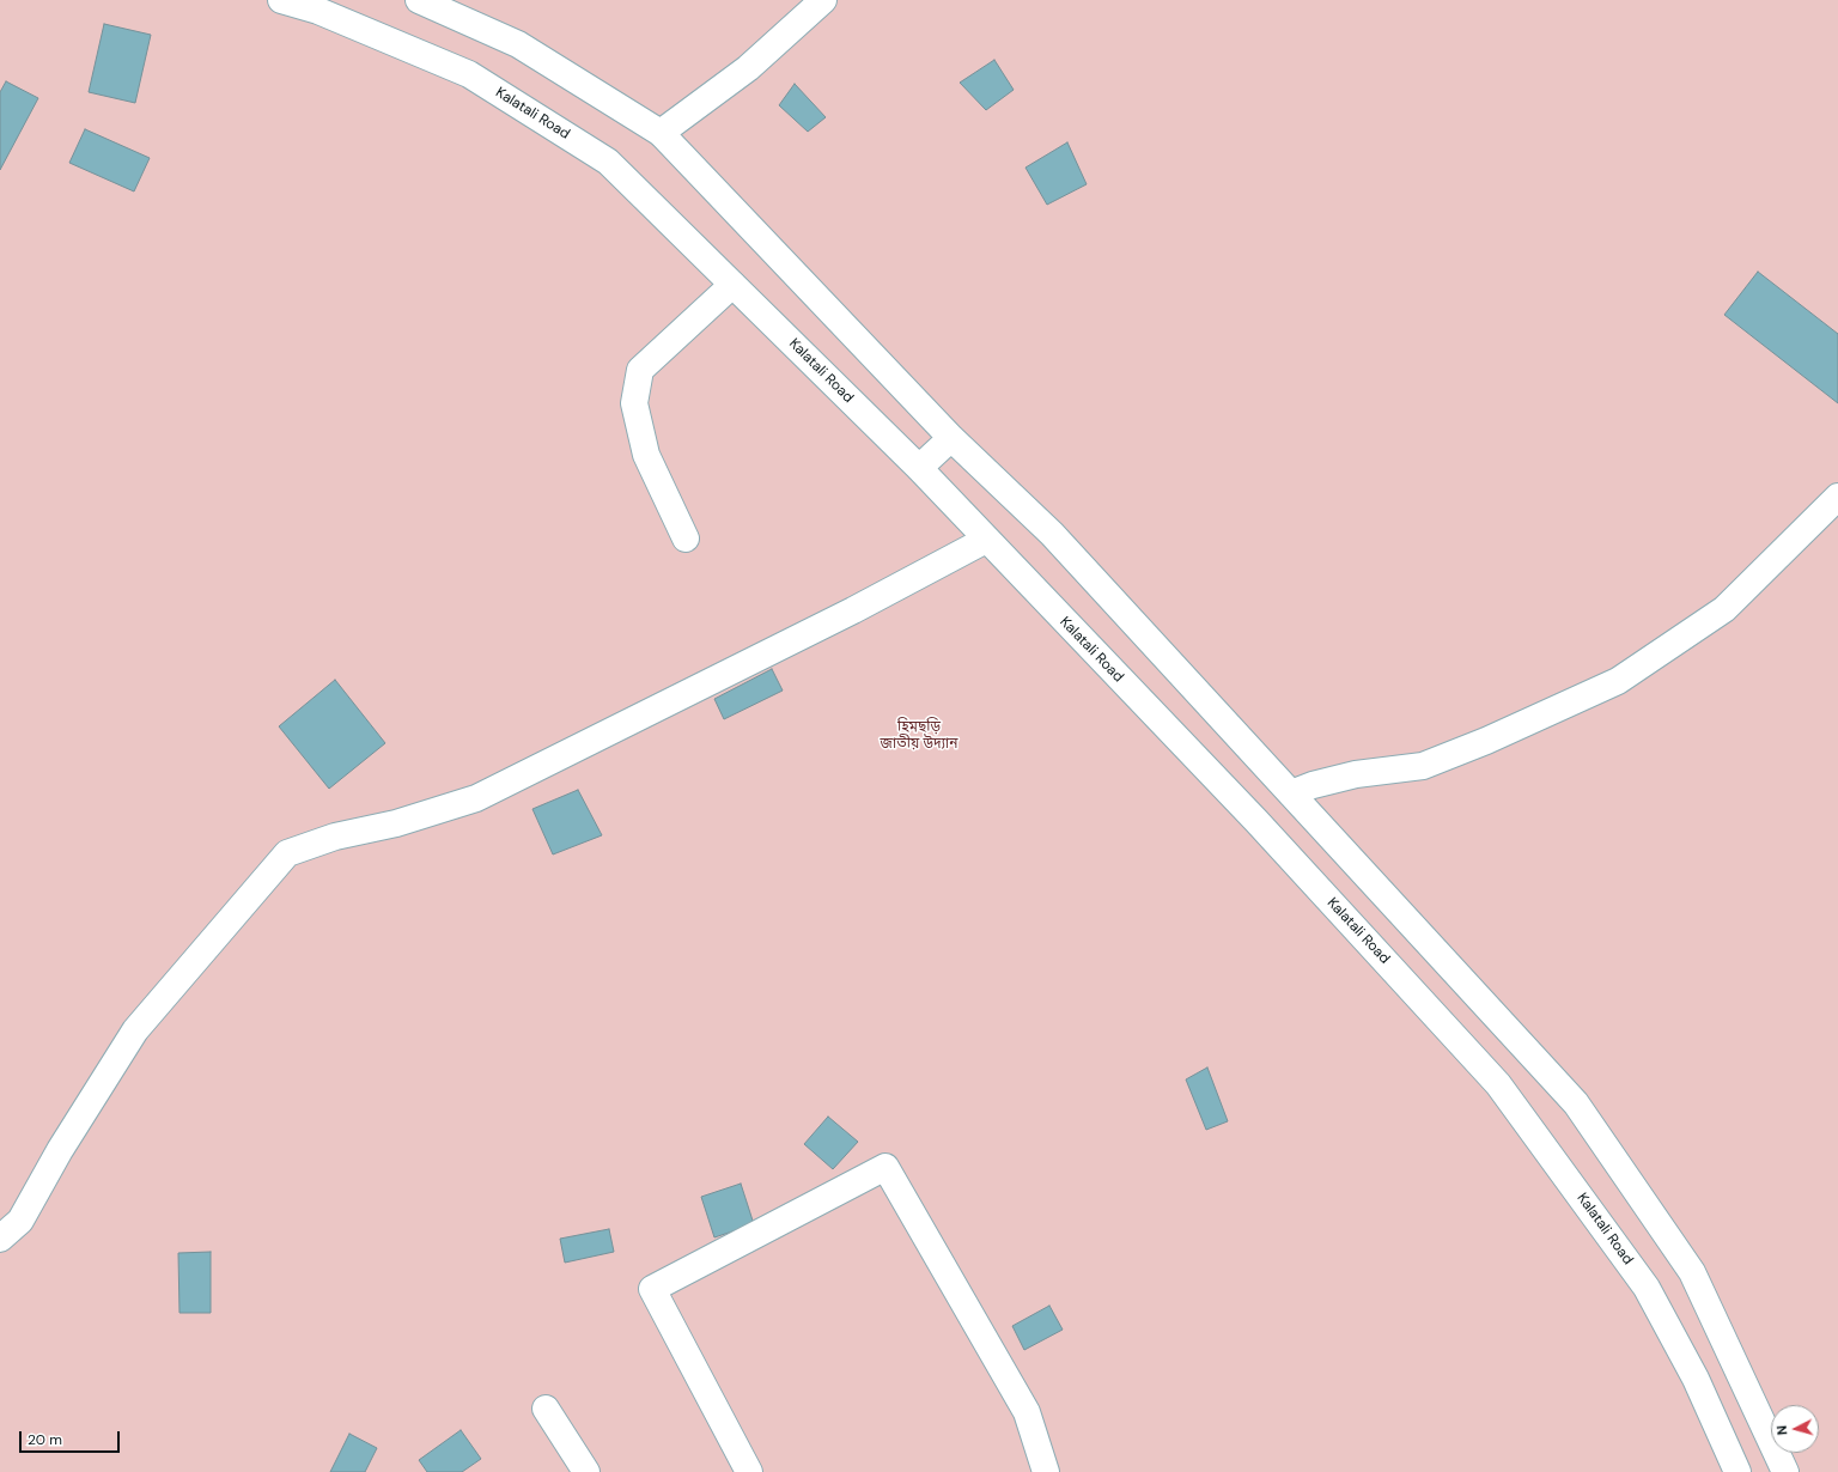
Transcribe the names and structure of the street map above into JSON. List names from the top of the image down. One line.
{"streets":{"main road":["Kalatali Road"]},"parks":["হিমছড়ি জাতীয় উদ্যান"],"scale_bar":"20 m","north":"left"}
